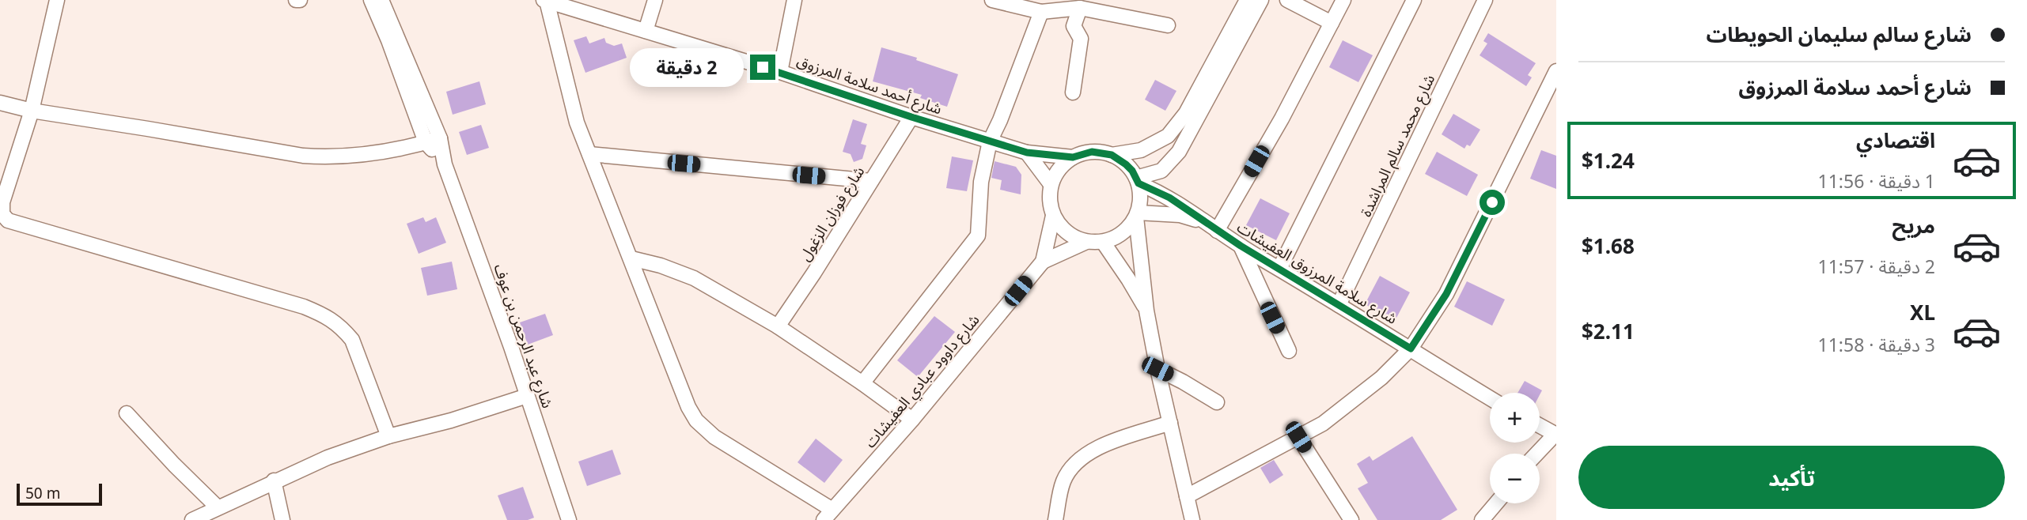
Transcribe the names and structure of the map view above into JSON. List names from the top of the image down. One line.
{"streets":{"street":["شارع أحمد سلامة المرزوق","شارع محمد سالم المراشدة","شارع فوزان الزغول","شارع سلامة المرزوق العفيشات","شارع عبد الرحمن بن عوف","شارع داوود عبادي العفيشات"]},"crossings":[["شارع أحمد سلامة المرزوق","شارع فوزان الزغول"],["شارع أحمد سلامة المرزوق","شارع سلامة المرزوق العفيشات"],["شارع أحمد سلامة المرزوق","شارع داوود عبادي العفيشات"],["شارع محمد سالم المراشدة","شارع سلامة المرزوق العفيشات"],["شارع سلامة المرزوق العفيشات","شارع داوود عبادي العفيشات"]],"scale_bar":"50 m","page":{"banner":["شارع سالم سليمان الحويطات","شارع أحمد سلامة المرزوق"],"bubble":"2 دقيقة","list":[{"name":"اقتصادي","note":"1 دقيقة · 11:56","value":"$1.24"},{"name":"مريح","note":"2 دقيقة · 11:57","value":"$1.68"},{"name":"XL","note":"3 دقيقة · 11:58","value":"$2.11"}],"map_buttons":["+","−"],"buttons":"تأكيد","scale":"50 m"}}
